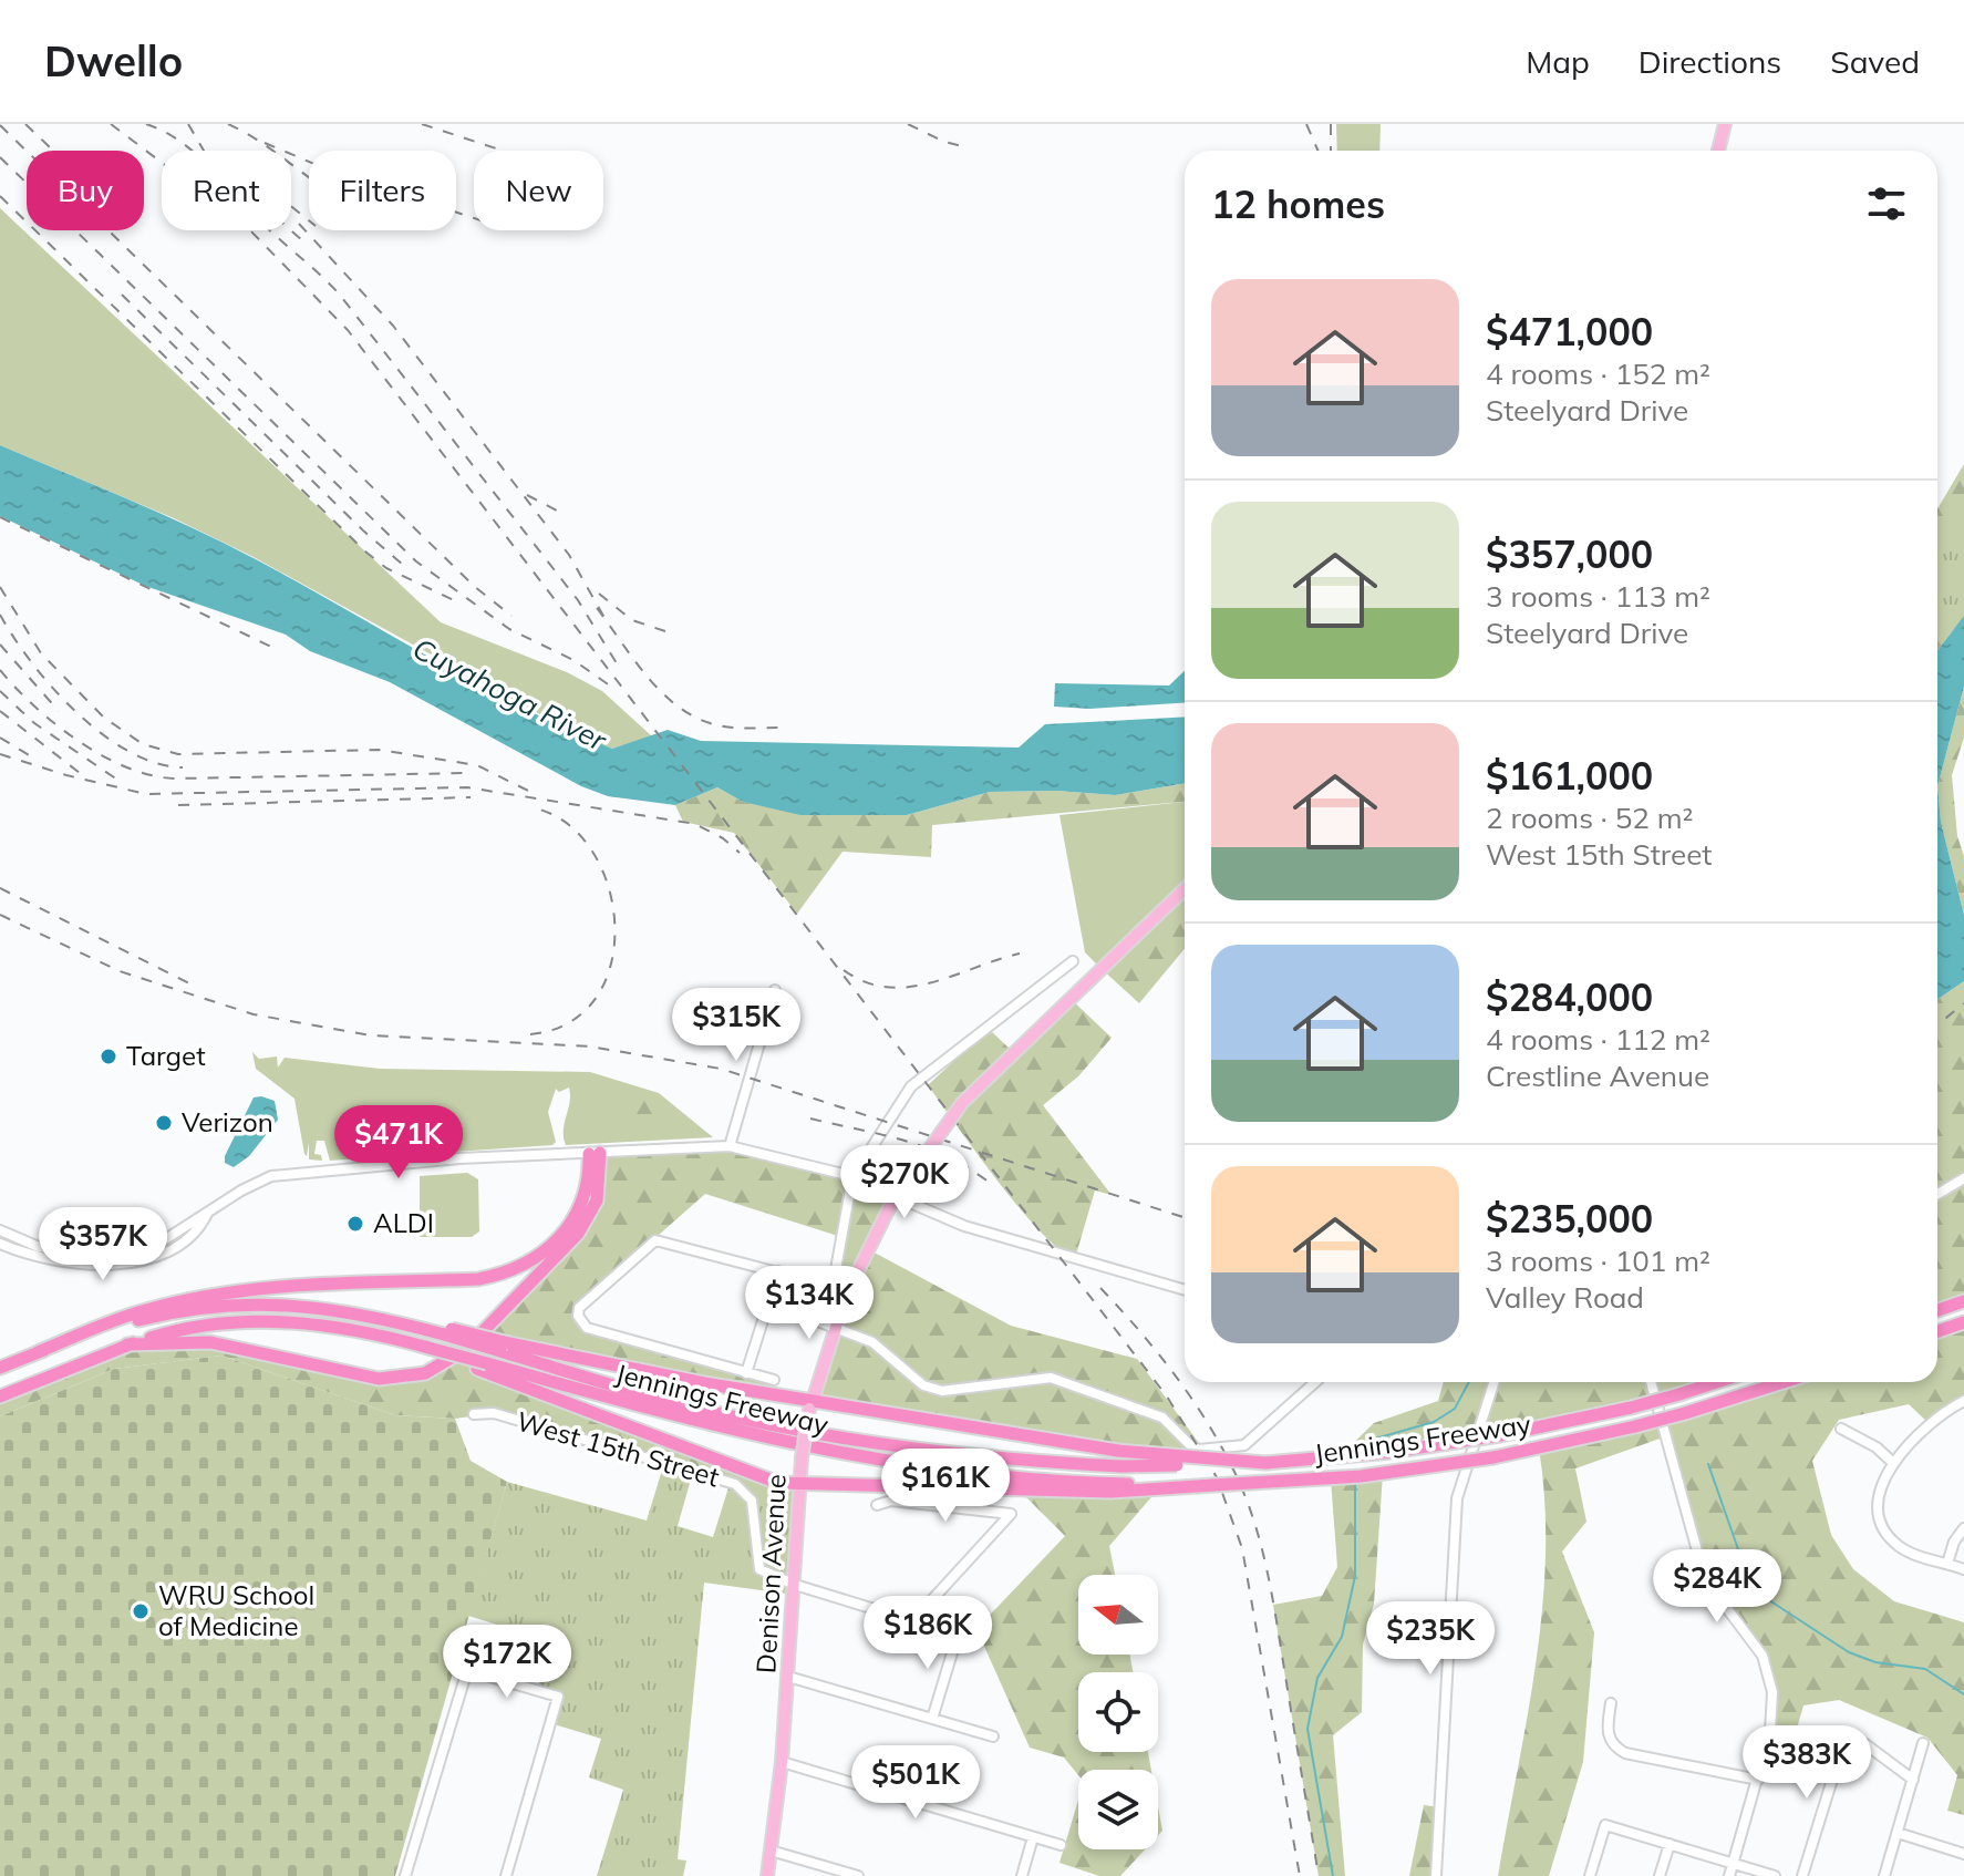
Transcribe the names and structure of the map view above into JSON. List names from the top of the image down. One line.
{"streets":{"highway":["Jennings Freeway"],"main road":["Denison Avenue"],"street":["West 15th Street"]},"crossings":[["West 15th Street","Denison Avenue"]],"water":["Cuyahoga River"],"places":["Target","Verizon","ALDI","WRU School of Medicine"],"north":"left","page":{"header":"Dwello","nav":["Map","Directions","Saved"],"chip":["Buy","Rent","Filters","New"],"heading":"12 homes","list":[{"name":"$471,000","note":"4 rooms · 152 m² · Steelyard Drive"},{"name":"$357,000","note":"3 rooms · 113 m² · Steelyard Drive"},{"name":"$161,000","note":"2 rooms · 52 m² · West 15th Street"},{"name":"$284,000","note":"4 rooms · 112 m² · Crestline Avenue"},{"name":"$235,000","note":"3 rooms · 101 m² · Valley Road"}],"price":["$315K","$471K","$270K","$357K","$134K","$161K","$284K","$186K","$235K","$172K","$383K","$501K"]}}
